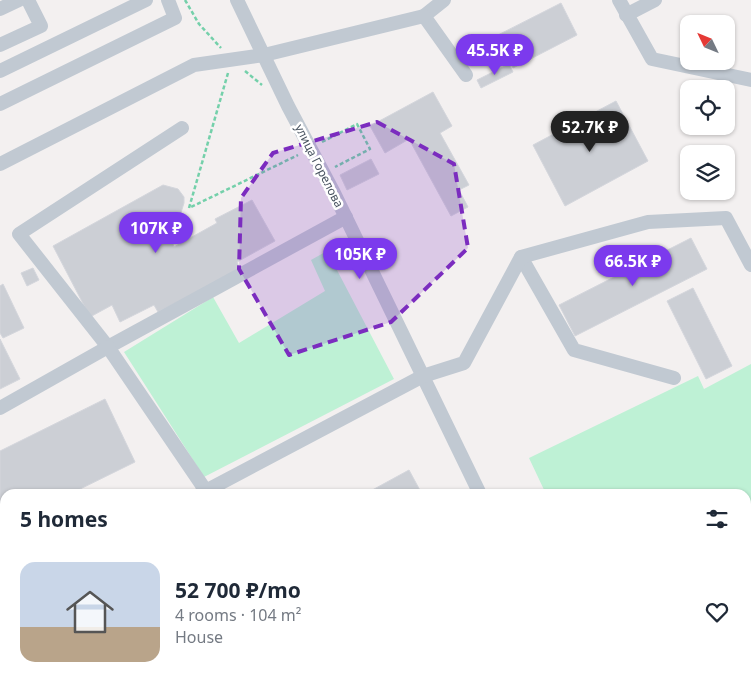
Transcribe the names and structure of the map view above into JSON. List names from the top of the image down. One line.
{"streets":{"street":["улица Горелова"]},"north":"top left","page":{"price":["45.5K ₽","52.7K ₽","107K ₽","105K ₽","66.5K ₽"],"heading":"5 homes","list":[{"name":"52 700 ₽/mo","note":"4 rooms · 104 m² · House"}]}}
